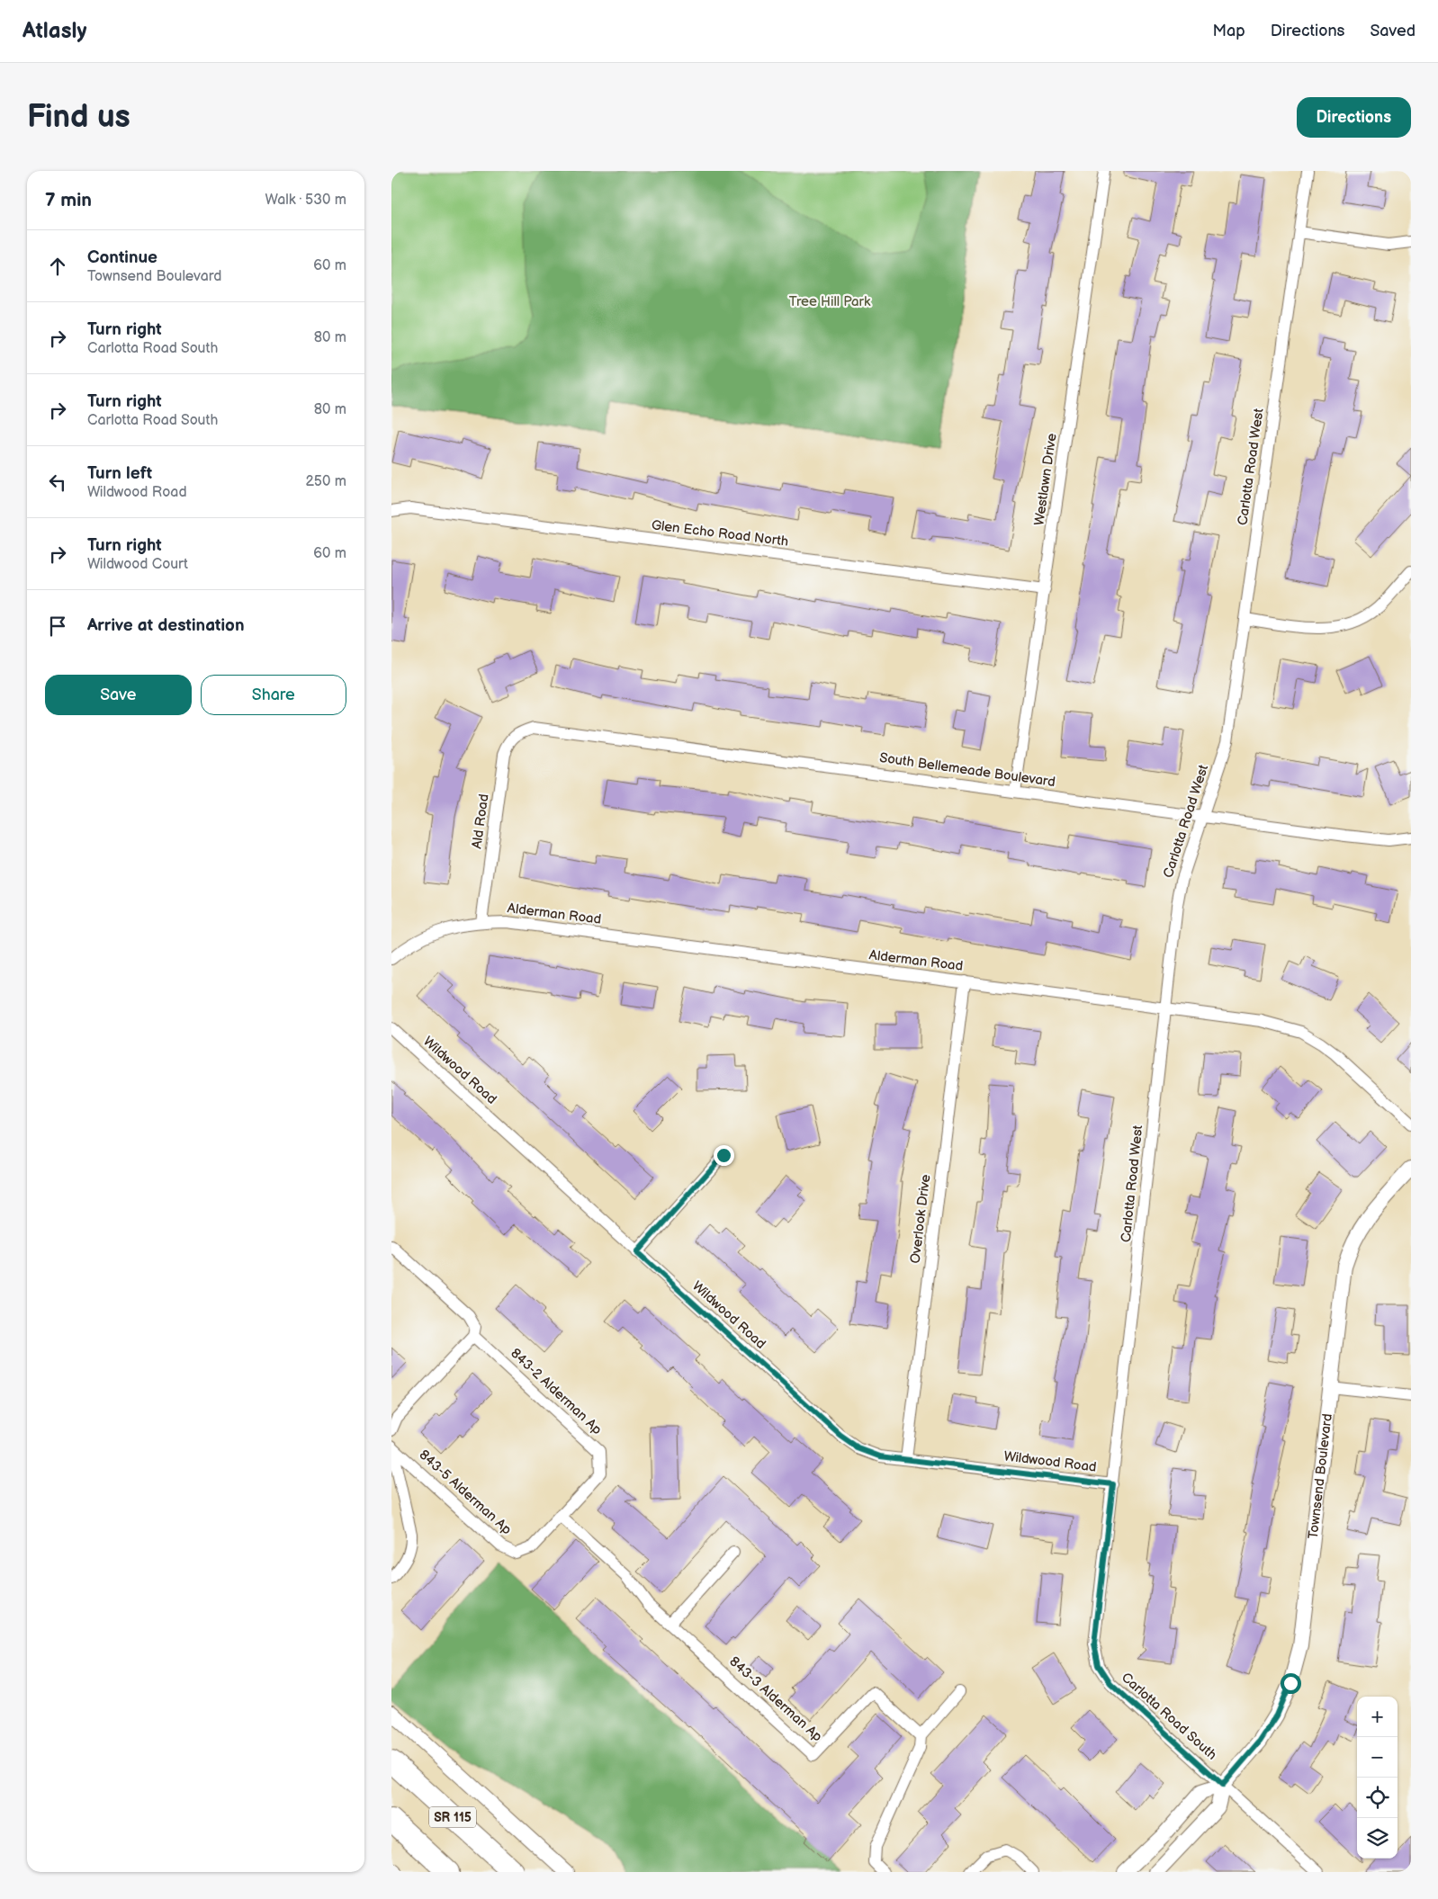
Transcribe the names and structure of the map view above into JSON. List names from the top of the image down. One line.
{"streets":{"highway":["SR 115"],"street":["Carlotta Road West","Westlawn Drive","Glen Echo Road North","South Bellemeade Boulevard","Ald Road","Alderman Road","Wildwood Road","Overlook Drive","843-2 Alderman Ap","Townsend Boulevard","843-5 Alderman Ap","843-3 Alderman Ap","Carlotta Road South"]},"crossings":[["Carlotta Road West","South Bellemeade Boulevard"],["Carlotta Road West","Alderman Road"],["Carlotta Road West","Wildwood Road"],["Carlotta Road West","Carlotta Road South"],["Westlawn Drive","Glen Echo Road North"],["Westlawn Drive","South Bellemeade Boulevard"],["South Bellemeade Boulevard","Ald Road"],["Ald Road","Alderman Road"],["Alderman Road","Overlook Drive"],["Wildwood Road","Overlook Drive"],["Wildwood Road","Carlotta Road South"],["843-2 Alderman Ap","843-5 Alderman Ap"],["843-2 Alderman Ap","843-3 Alderman Ap"],["Townsend Boulevard","Carlotta Road South"],["843-5 Alderman Ap","843-3 Alderman Ap"]],"parks":["Tree Hill Park"],"page":{"header":"Atlasly","nav":["Map","Directions","Saved"],"buttons":["Directions",["Save","Share"]],"title":"Find us","heading":["7 min","Walk · 530 m"],"list":[["Continue","Townsend Boulevard","60 m"],["Turn right","Carlotta Road South","80 m"],["Turn right","Carlotta Road South","80 m"],["Turn left","Wildwood Road","250 m"],["Turn right","Wildwood Court","60 m"],"Arrive at destination"],"map_buttons":["+","−"]}}
